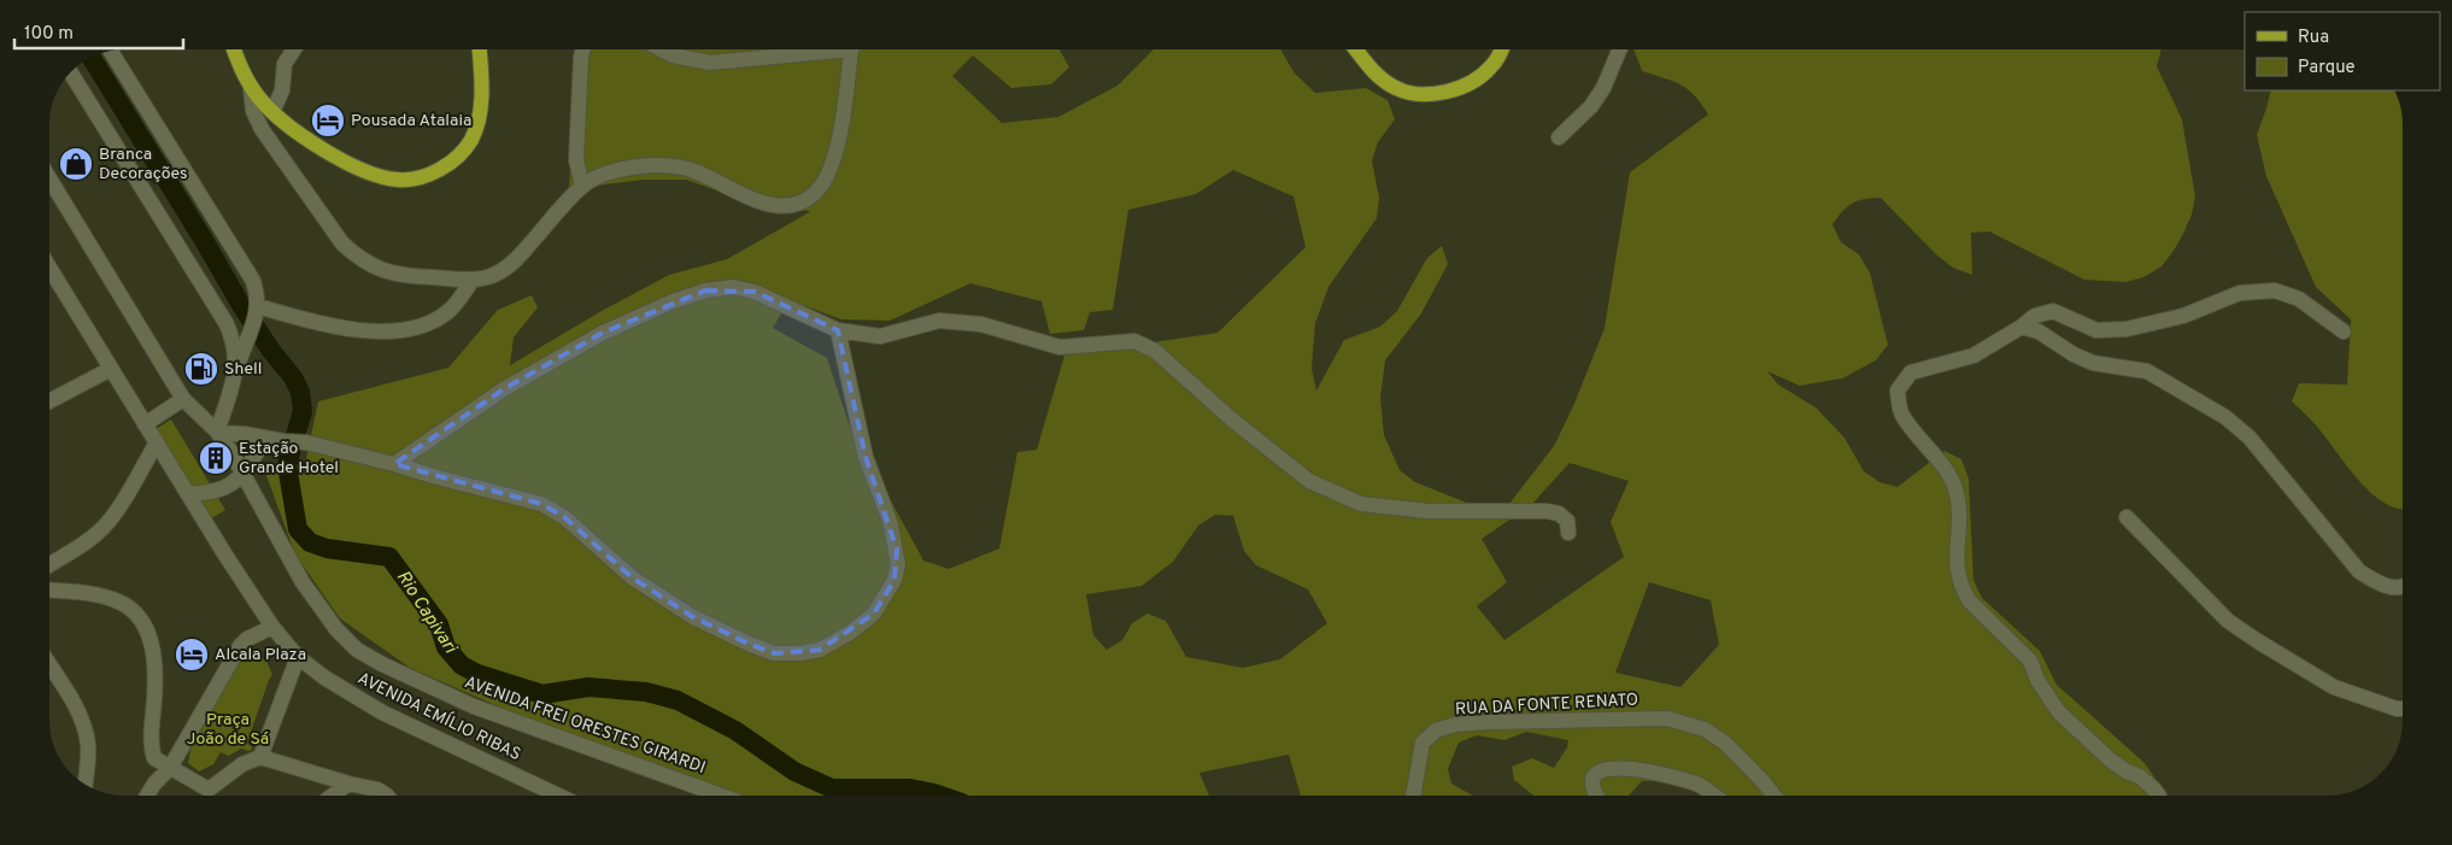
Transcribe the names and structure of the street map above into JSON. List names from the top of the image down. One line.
{"streets":{"street":["RUA DA FONTE RENATO","AVENIDA EMÍLIO RIBAS","AVENIDA FREI ORESTES GIRARDI"]},"water":["Rio Capivari"],"parks":["Praça João de Sá"],"places":{"hotel":["Pousada Atalaia","Alcala Plaza"],"shop":["Branca Decorações"],"fuel station":["Shell"],"building":["Estação Grande Hotel"]},"legend":["Rua","Parque"],"scale_bar":"100 m"}
